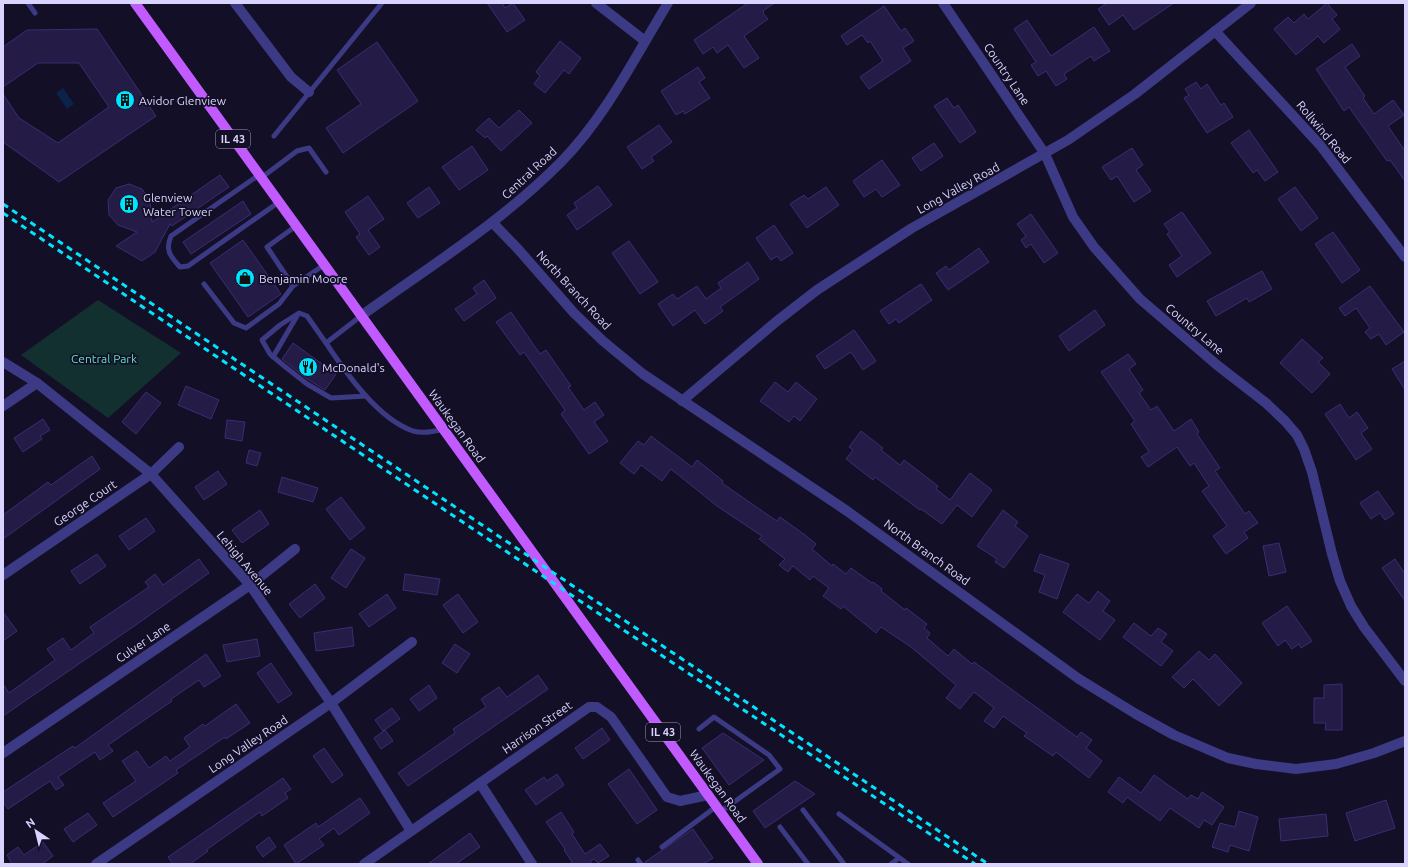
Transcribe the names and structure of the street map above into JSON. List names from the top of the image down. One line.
{"streets":{"main road":["IL 43","Waukegan Road"],"street":["Country Lane","Rollwind Road","Central Road","Long Valley Road","North Branch Road","George Court","Lehigh Avenue","Culver Lane","Harrison Street"]},"crossings":[["Country Lane","Long Valley Road"],["Rollwind Road","Long Valley Road"],["Central Road","North Branch Road"],["Central Road","Waukegan Road"],["Long Valley Road","North Branch Road"],["Long Valley Road","Lehigh Avenue"],["Waukegan Road","Harrison Street"],["George Court","Lehigh Avenue"],["Lehigh Avenue","Culver Lane"],["Lehigh Avenue","Harrison Street"]],"parks":["Central Park"],"places":{"building":["Avidor Glenview","Glenview Water Tower"],"shop":["Benjamin Moore"],"restaurant":["McDonald's"]},"north":"top left"}
